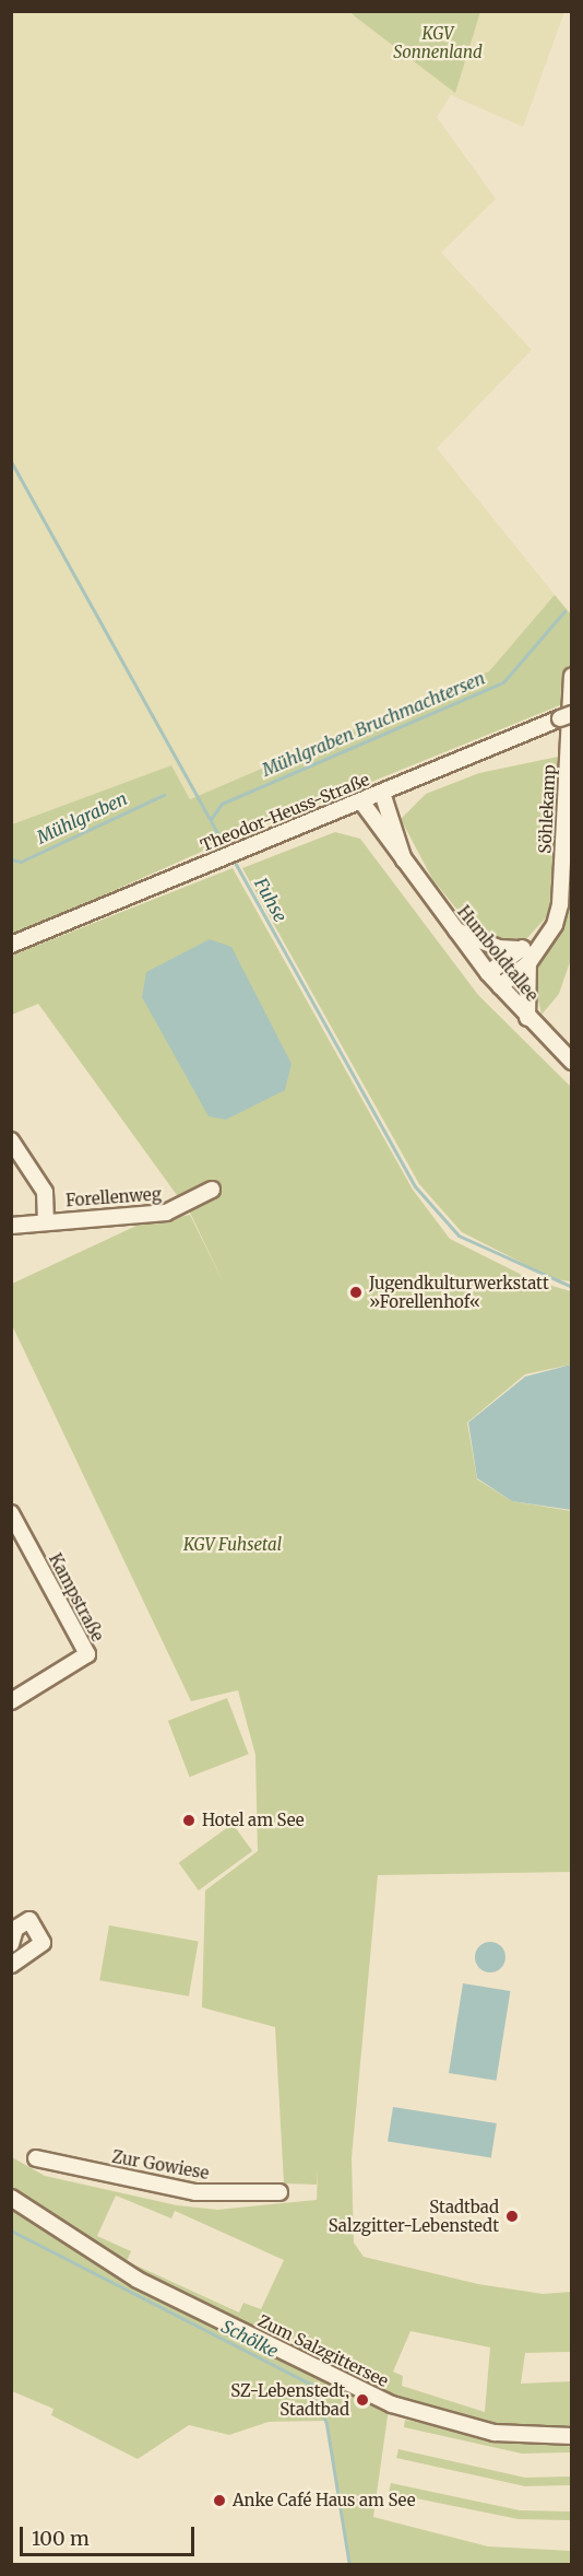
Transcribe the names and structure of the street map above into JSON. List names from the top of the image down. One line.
{"streets":{"street":["Söhlekamp","Theodor-Heuss-Straße","Humboldtallee","Forellenweg","Kampstraße","Zur Gowiese","Zum Salzgittersee"]},"crossings":[["Söhlekamp","Humboldtallee"],["Theodor-Heuss-Straße","Humboldtallee"]],"water":["Mühlgraben Bruchmachtersen","Mühlgraben","Fuhse","Schölke"],"parks":["KGV Sonnenland","KGV Fuhsetal"],"places":["Jugendkulturwerkstatt »Forellenhof«","Hotel am See","Stadtbad Salzgitter-Lebenstedt","SZ-Lebenstedt, Stadtbad","Anke Café Haus am See"],"scale_bar":"100 m"}
